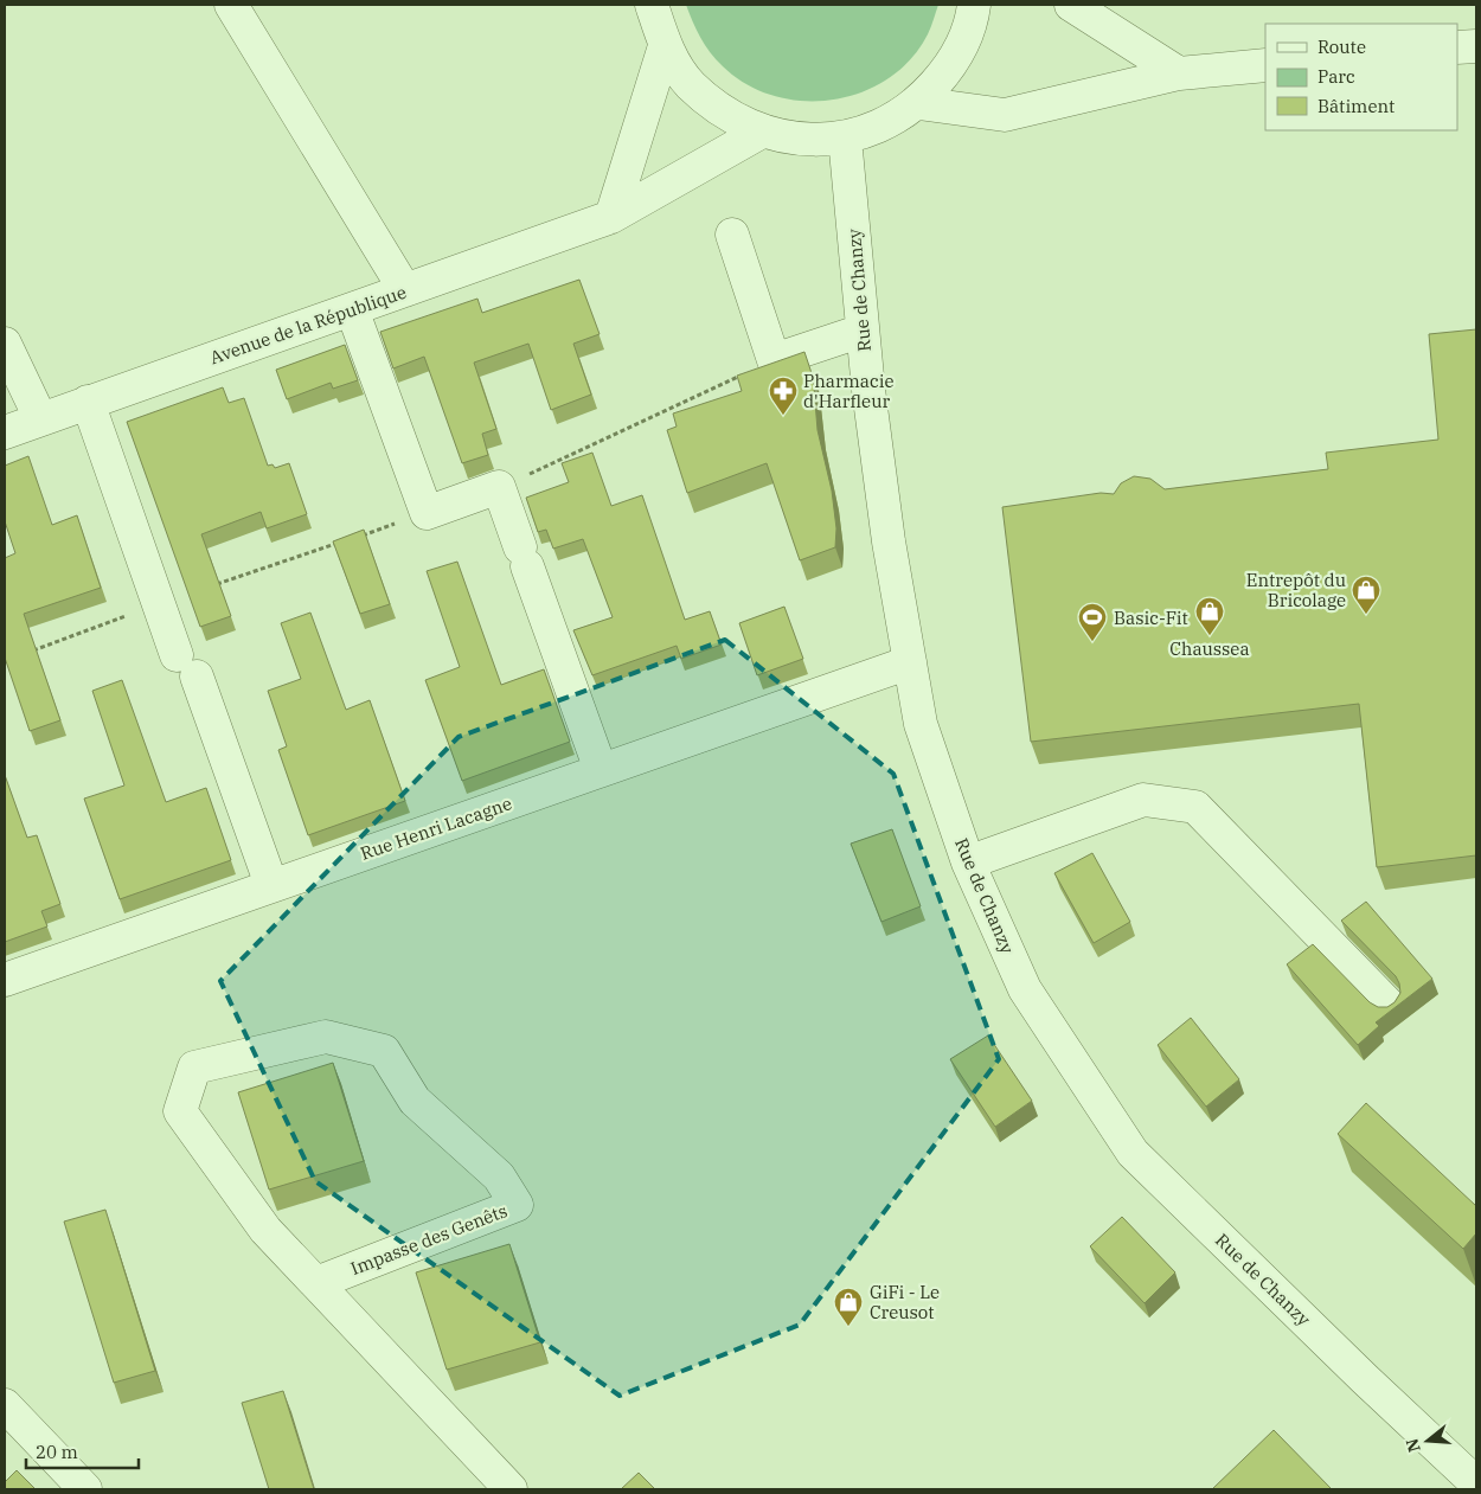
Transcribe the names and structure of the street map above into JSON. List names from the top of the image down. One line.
{"streets":{"street":["Rue de Chanzy","Avenue de la République","Rue Henri Lacagne","Impasse des Genêts"]},"crossings":[["Rue de Chanzy","Rue Henri Lacagne"]],"places":{"pharmacy":["Pharmacie d'Harfleur"],"shop":["Entrepôt du Bricolage","Chaussea","GiFi - Le Creusot"],"sports":["Basic-Fit"]},"legend":["Route","Parc","Bâtiment"],"scale_bar":"20 m","north":"left"}
